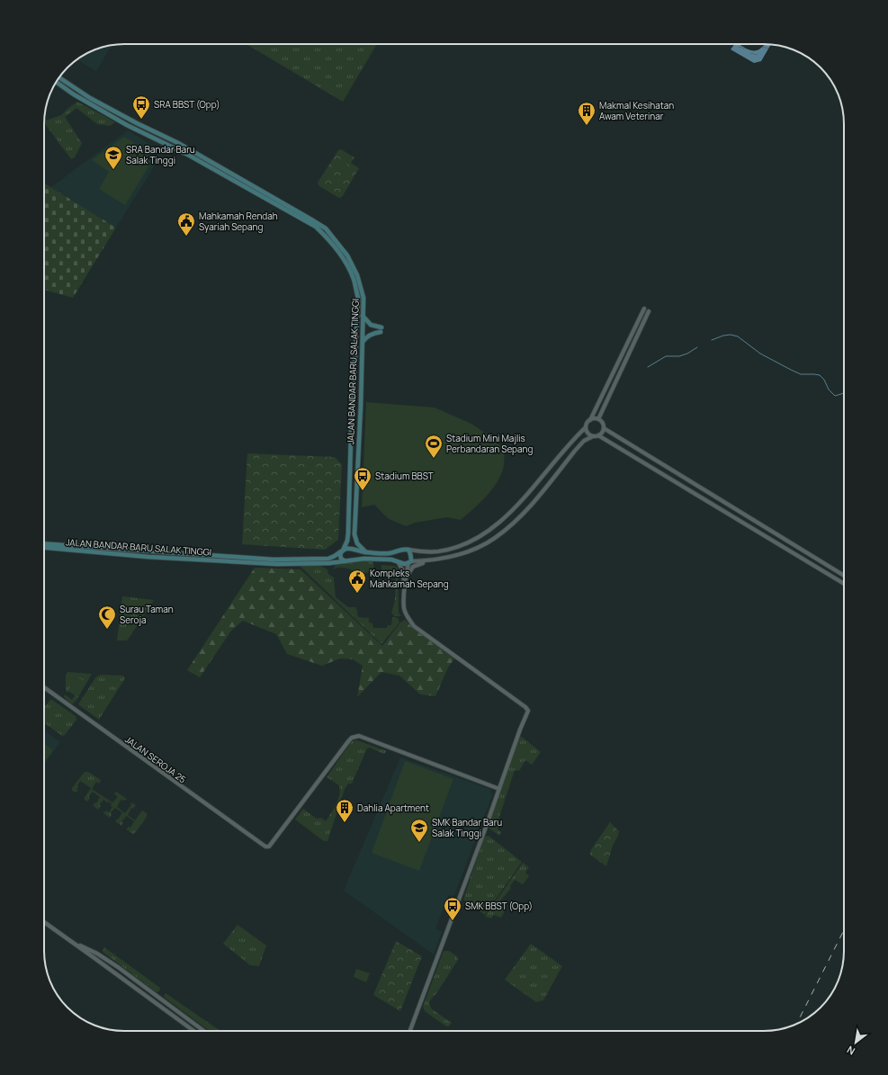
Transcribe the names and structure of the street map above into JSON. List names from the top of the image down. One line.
{"streets":{"main road":["JALAN BANDAR BARU SALAK TINGGI"],"street":["JALAN SEROJA 25"]},"places":{"bus stop":["SRA BBST (Opp)","Stadium BBST","SMK BBST (Opp)"],"building":["Makmal Kesihatan Awam Veterinar","Dahlia Apartment"],"school or university":["SRA Bandar Baru Salak Tinggi","SMK Bandar Baru Salak Tinggi"],"public building":["Mahkamah Rendah Syariah Sepang","Kompleks Mahkamah Sepang"],"sports":["Stadium Mini Majlis Perbandaran Sepang"],"mosque":["Surau Taman Seroja"]},"north":"bottom left"}
